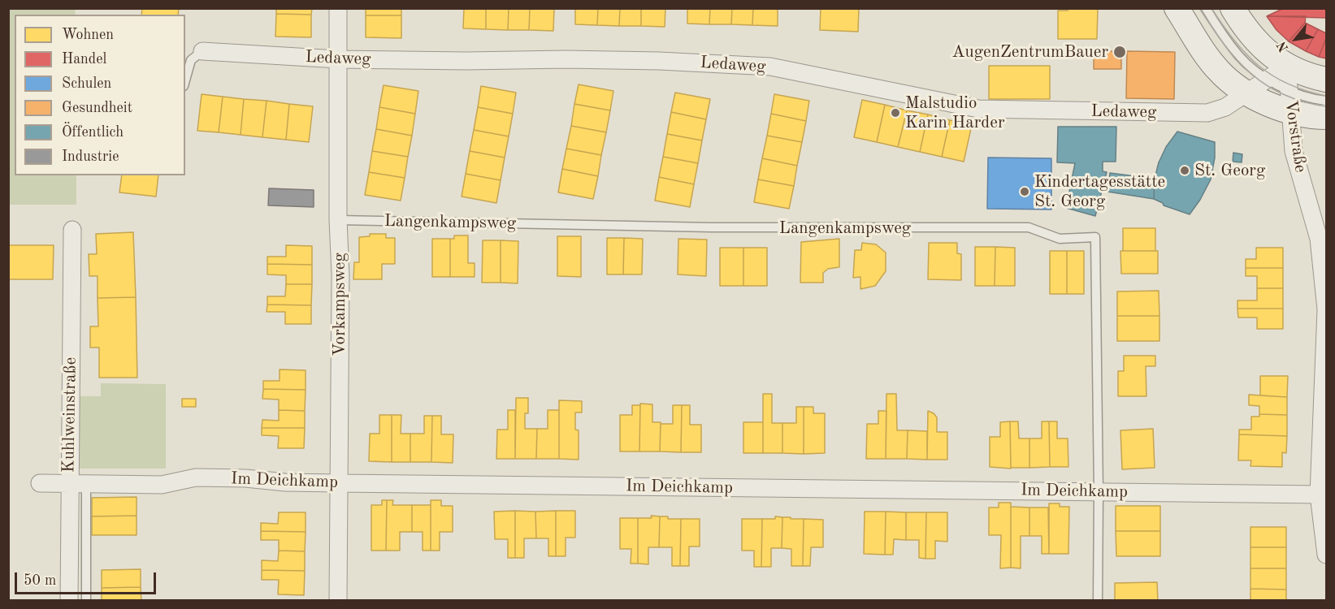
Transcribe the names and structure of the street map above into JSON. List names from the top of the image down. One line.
{"streets":{"street":["Ledaweg","Vorstraße","Vorkampsweg","Kuhlweinstraße","Im Deichkamp"],"lane":["Langenkampsweg"]},"crossings":[["Ledaweg","Vorstraße"],["Ledaweg","Vorkampsweg"],["Vorstraße","Im Deichkamp"],["Langenkampsweg","Vorkampsweg"],["Langenkampsweg","Im Deichkamp"],["Vorkampsweg","Im Deichkamp"],["Kuhlweinstraße","Im Deichkamp"]],"places":["AugenZentrumBauer","Malstudio Karin Harder","St. Georg","Kindertagesstätte St. Georg"],"legend":["Wohnen","Handel","Schulen","Gesundheit","Öffentlich","Industrie"],"scale_bar":"50 m","north":"bottom left"}
